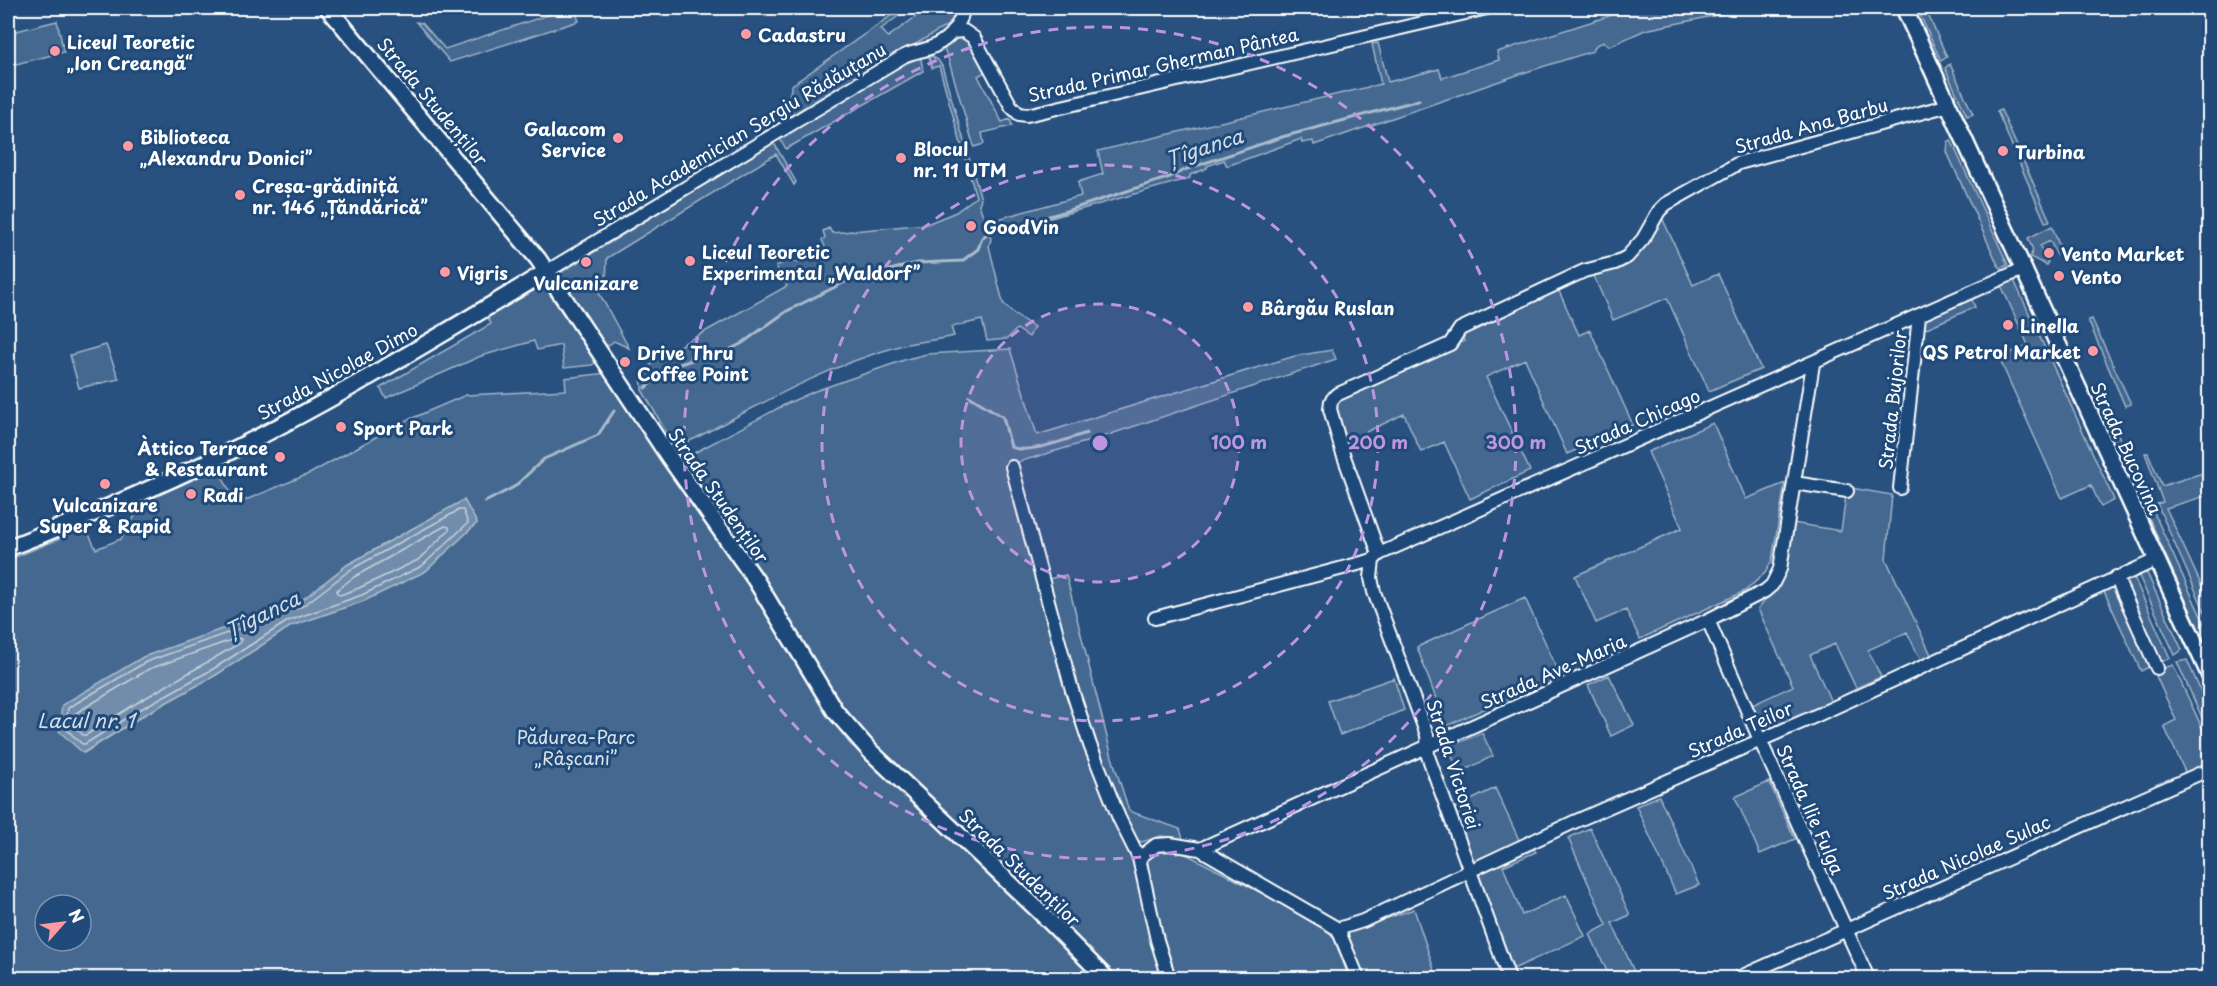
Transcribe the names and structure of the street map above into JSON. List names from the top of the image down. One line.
{"streets":{"main road":["Strada Studenților","Strada Nicolae Dimo","Strada Bucovina"],"street":["Strada Primar Gherman Pântea","Strada Ana Barbu","Strada Academician Sergiu Rădăuțanu","Strada Bujorilor","Strada Chicago","Strada Ave-Maria","Strada Teilor","Strada Victoriei","Strada Ilie Fulga","Strada Nicolae Sulac"]},"crossings":[["Strada Primar Gherman Pântea","Strada Academician Sergiu Rădăuțanu"],["Strada Studenților","Strada Academician Sergiu Rădăuțanu"],["Strada Studenților","Strada Nicolae Dimo"],["Strada Ana Barbu","Strada Bucovina"],["Strada Ana Barbu","Strada Victoriei"],["Strada Academician Sergiu Rădăuțanu","Strada Nicolae Dimo"],["Strada Bujorilor","Strada Chicago"],["Strada Chicago","Strada Bucovina"],["Strada Chicago","Strada Ave-Maria"],["Strada Chicago","Strada Victoriei"],["Strada Bucovina","Strada Teilor"],["Strada Ave-Maria","Strada Victoriei"],["Strada Ave-Maria","Strada Ilie Fulga"],["Strada Teilor","Strada Victoriei"],["Strada Teilor","Strada Ilie Fulga"],["Strada Ilie Fulga","Strada Nicolae Sulac"]],"water":["Țîganca","Lacul nr. 1"],"parks":["Pădurea-Parc „Râșcani”"],"places":["Cadastru","Liceul Teoretic „Ion Creangă“","Galacom Service","Biblioteca „Alexandru Donici”","Turbina","Blocul nr. 11 UTM","Creșa-grădiniță nr. 146 „Țăndărică”","GoodVin","Vento Market","Liceul Teoretic Experimental „Waldorf”","Vulcanizare","Vigris","Vento","Bârgău Ruslan","Linella","QS Petrol Market","Drive Thru Coffee Point","Sport Park","Àttico Terrace & Restaurant","Vulcanizare Super & Rapid","Radi"],"north":"top right","rings":["100 m","200 m","300 m"]}
